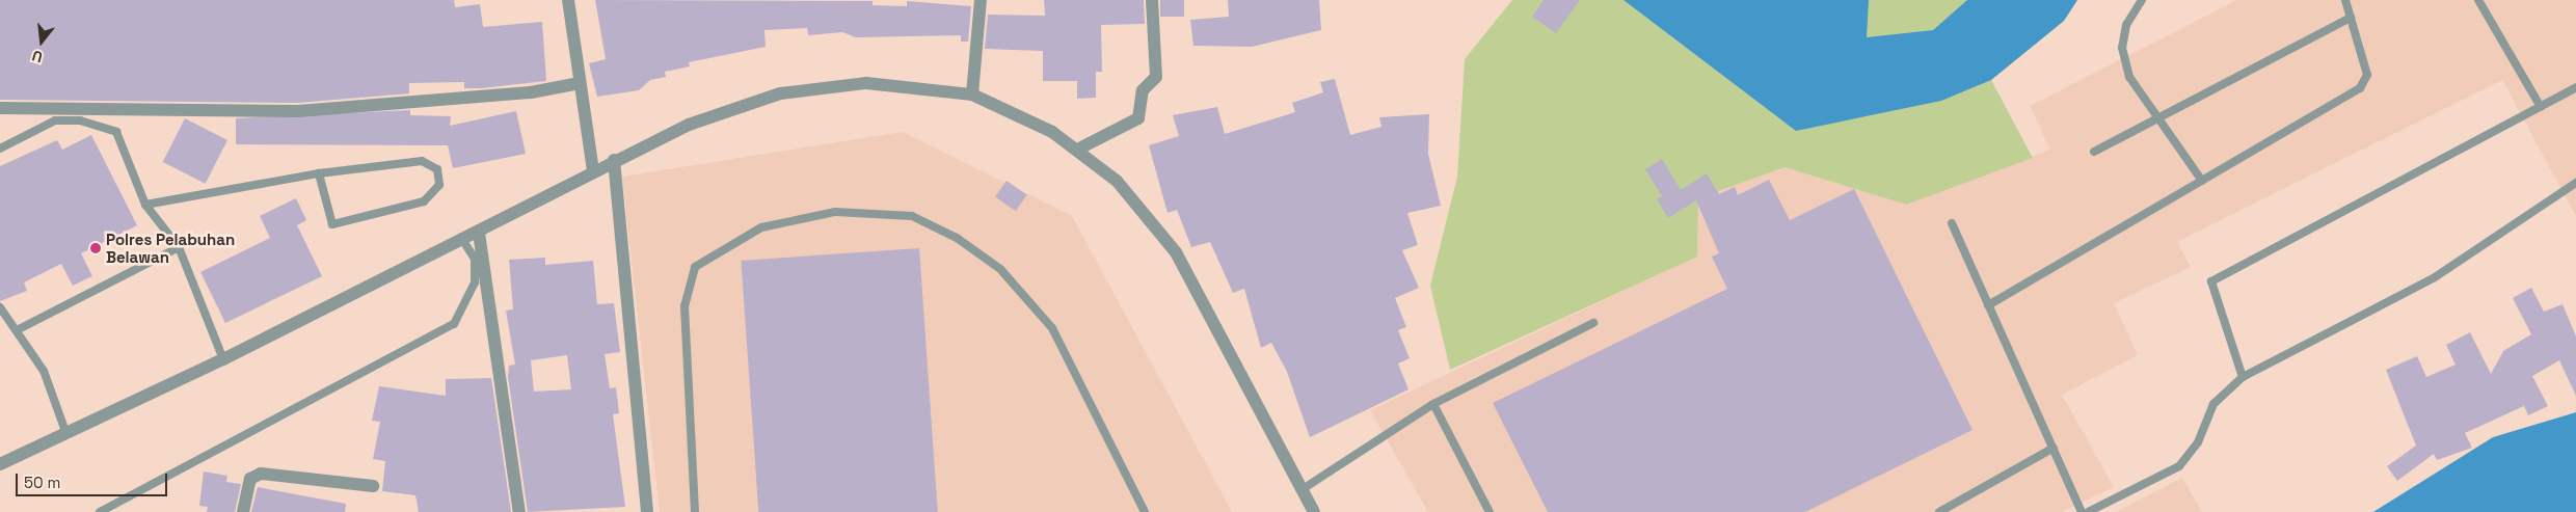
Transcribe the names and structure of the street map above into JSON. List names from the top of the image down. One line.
{"places":["Polres Pelabuhan Belawan"],"scale_bar":"50 m","north":"bottom"}
